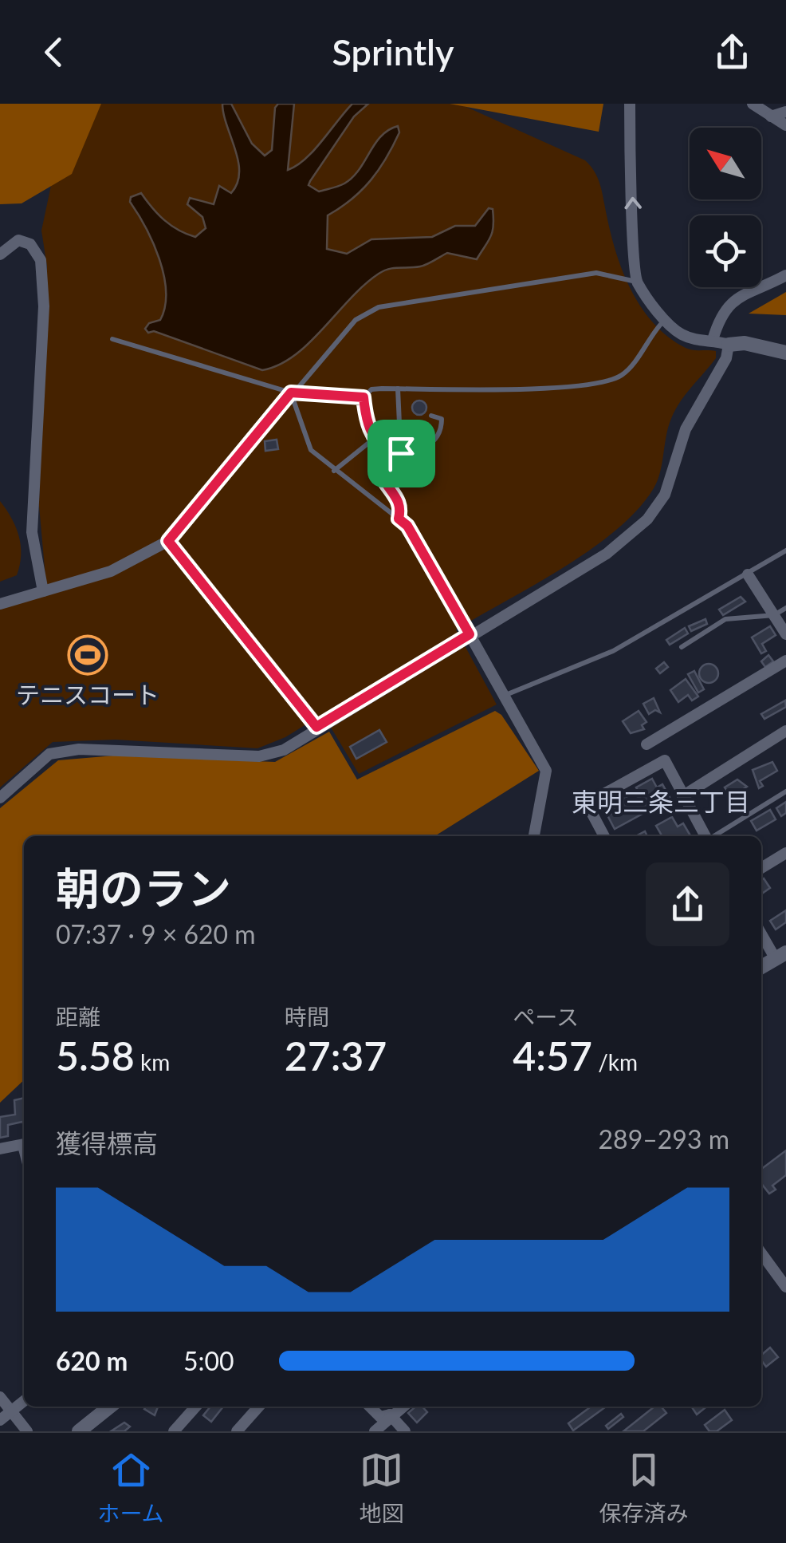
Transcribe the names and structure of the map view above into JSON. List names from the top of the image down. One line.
{"districts":["東明三条三丁目"],"places":{"sports":["テニスコート"]},"north":"top left","page":{"header":"Sprintly","heading":["朝のラン","07:37 · 9 × 620 m"],"stats":[["距離","5.58 km"],["時間","27:37"],["ペース","4:57 /km"]],"chart":["獲得標高","289–293 m"],"list":[{"name":"620 m","note":"5:00"}],"tabs":["ホーム","地図","保存済み"]}}
